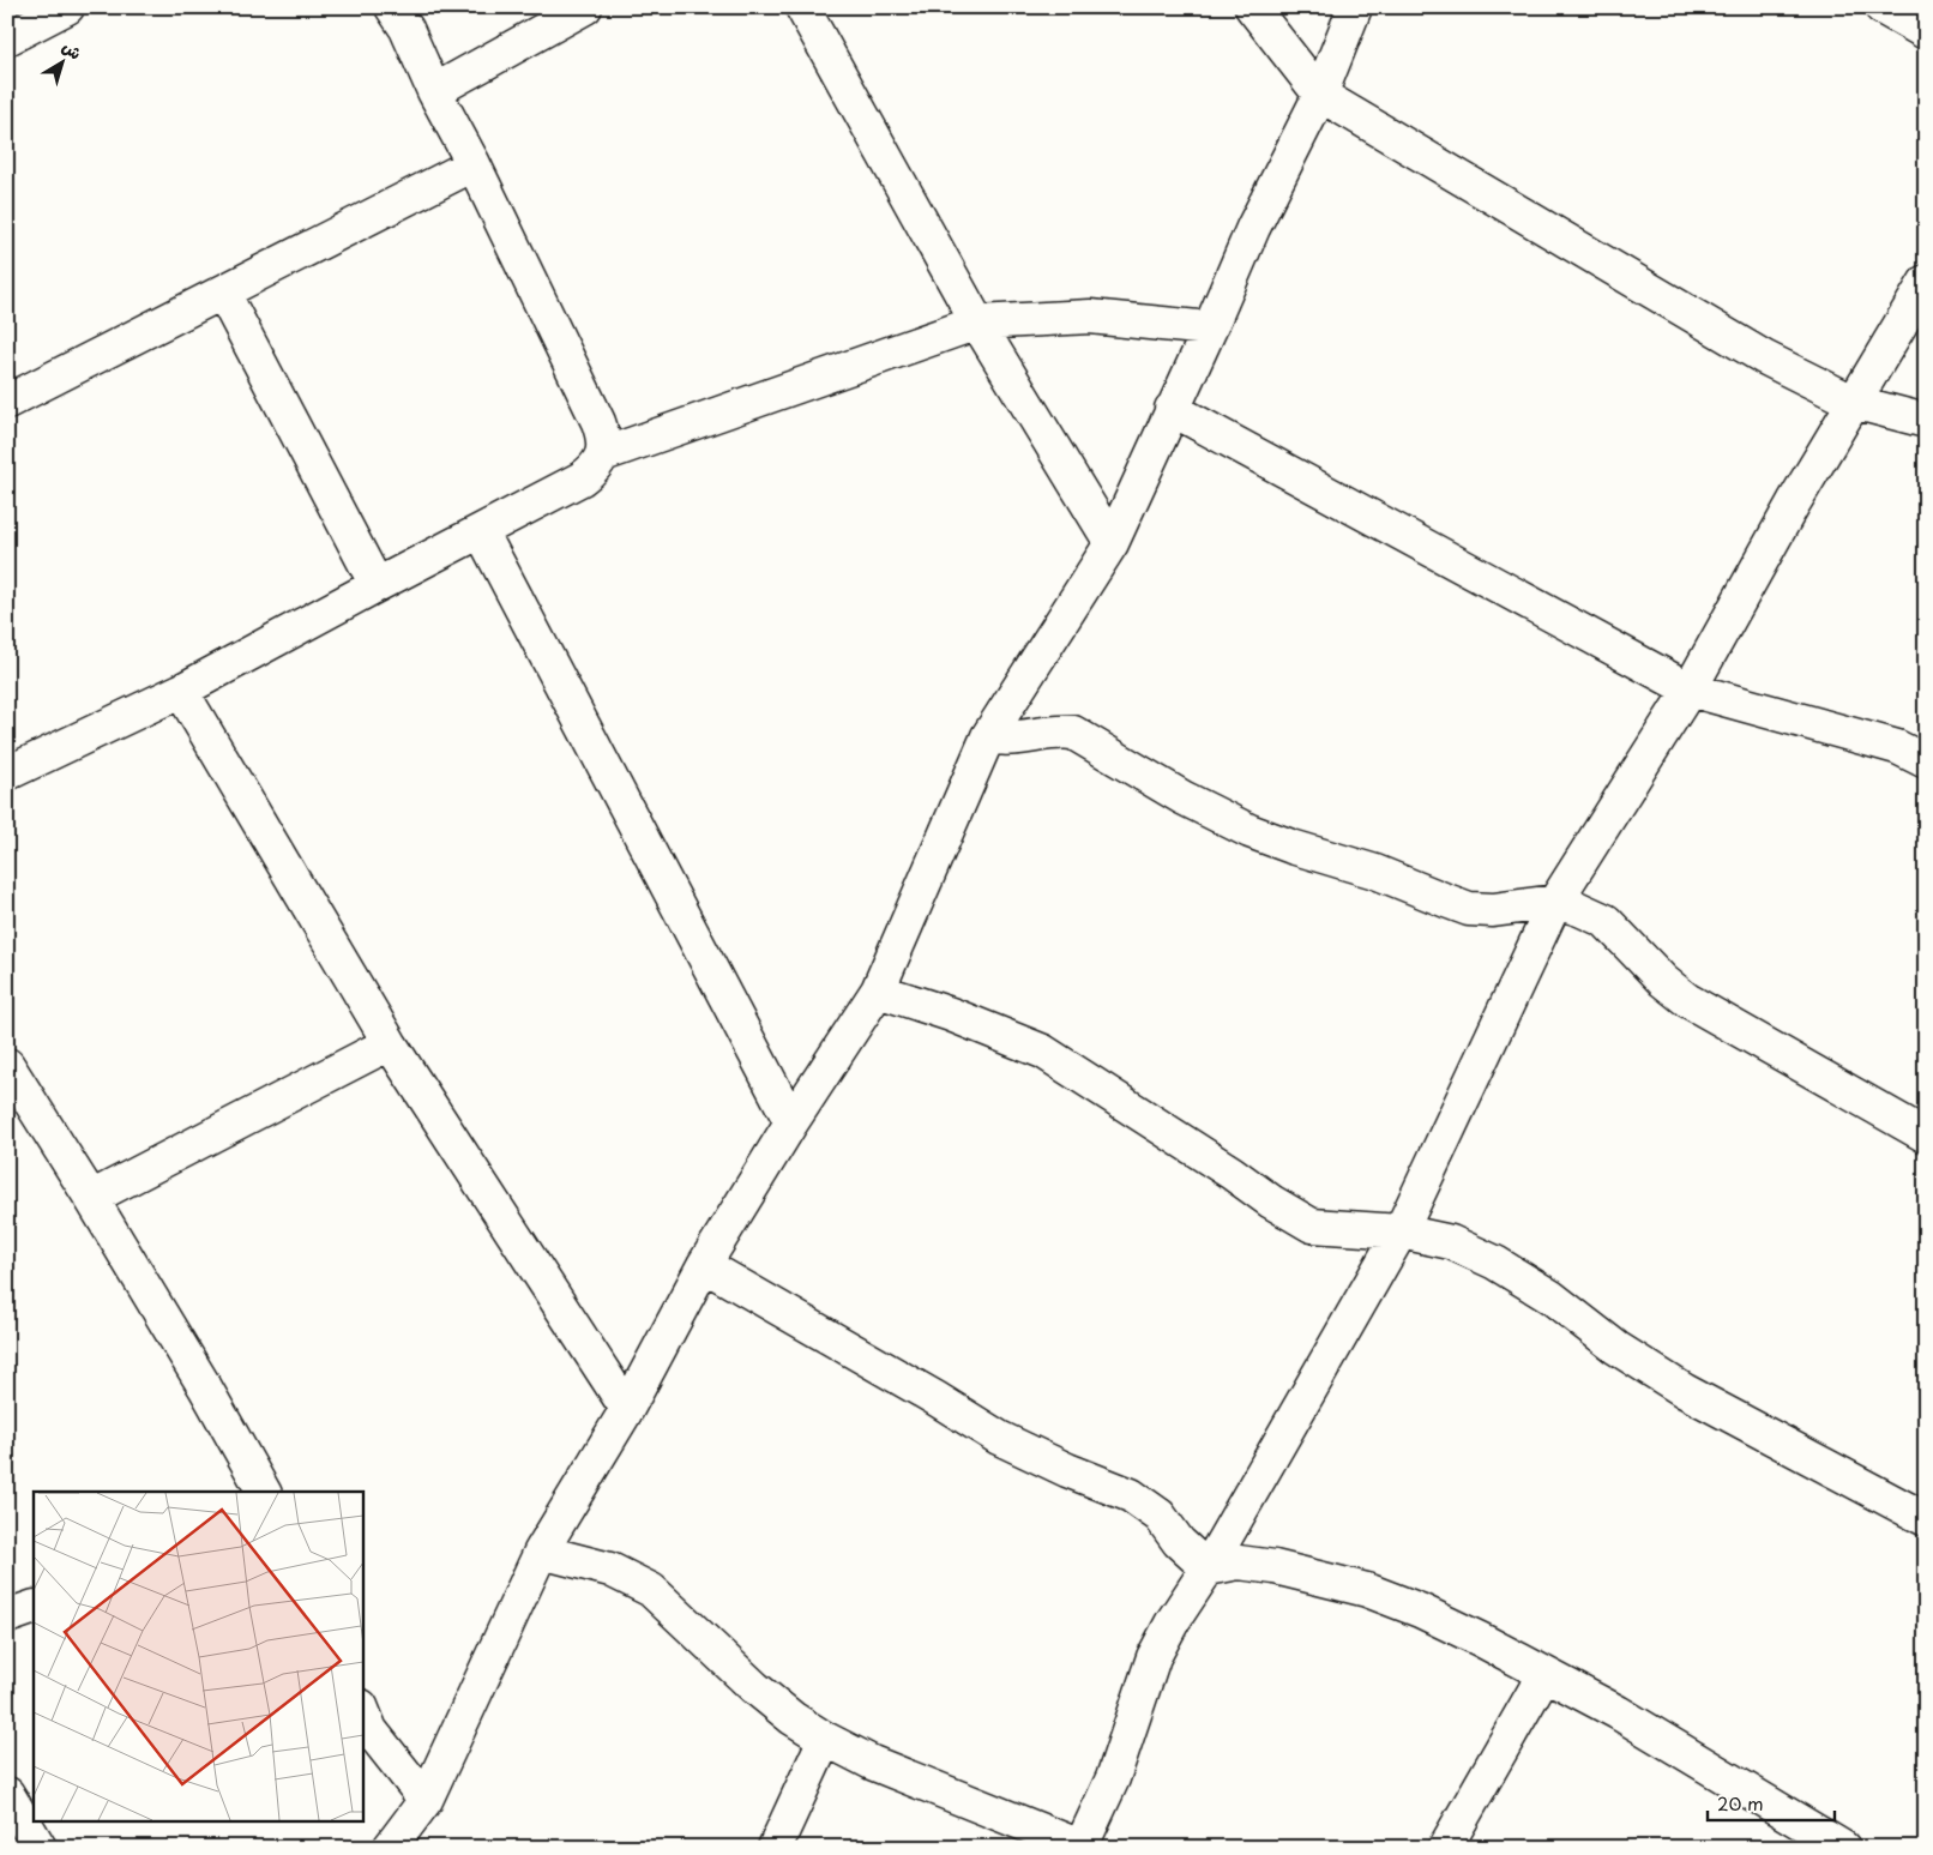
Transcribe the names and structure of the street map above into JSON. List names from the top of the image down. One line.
{"scale_bar":"20 m","north":"top right"}
